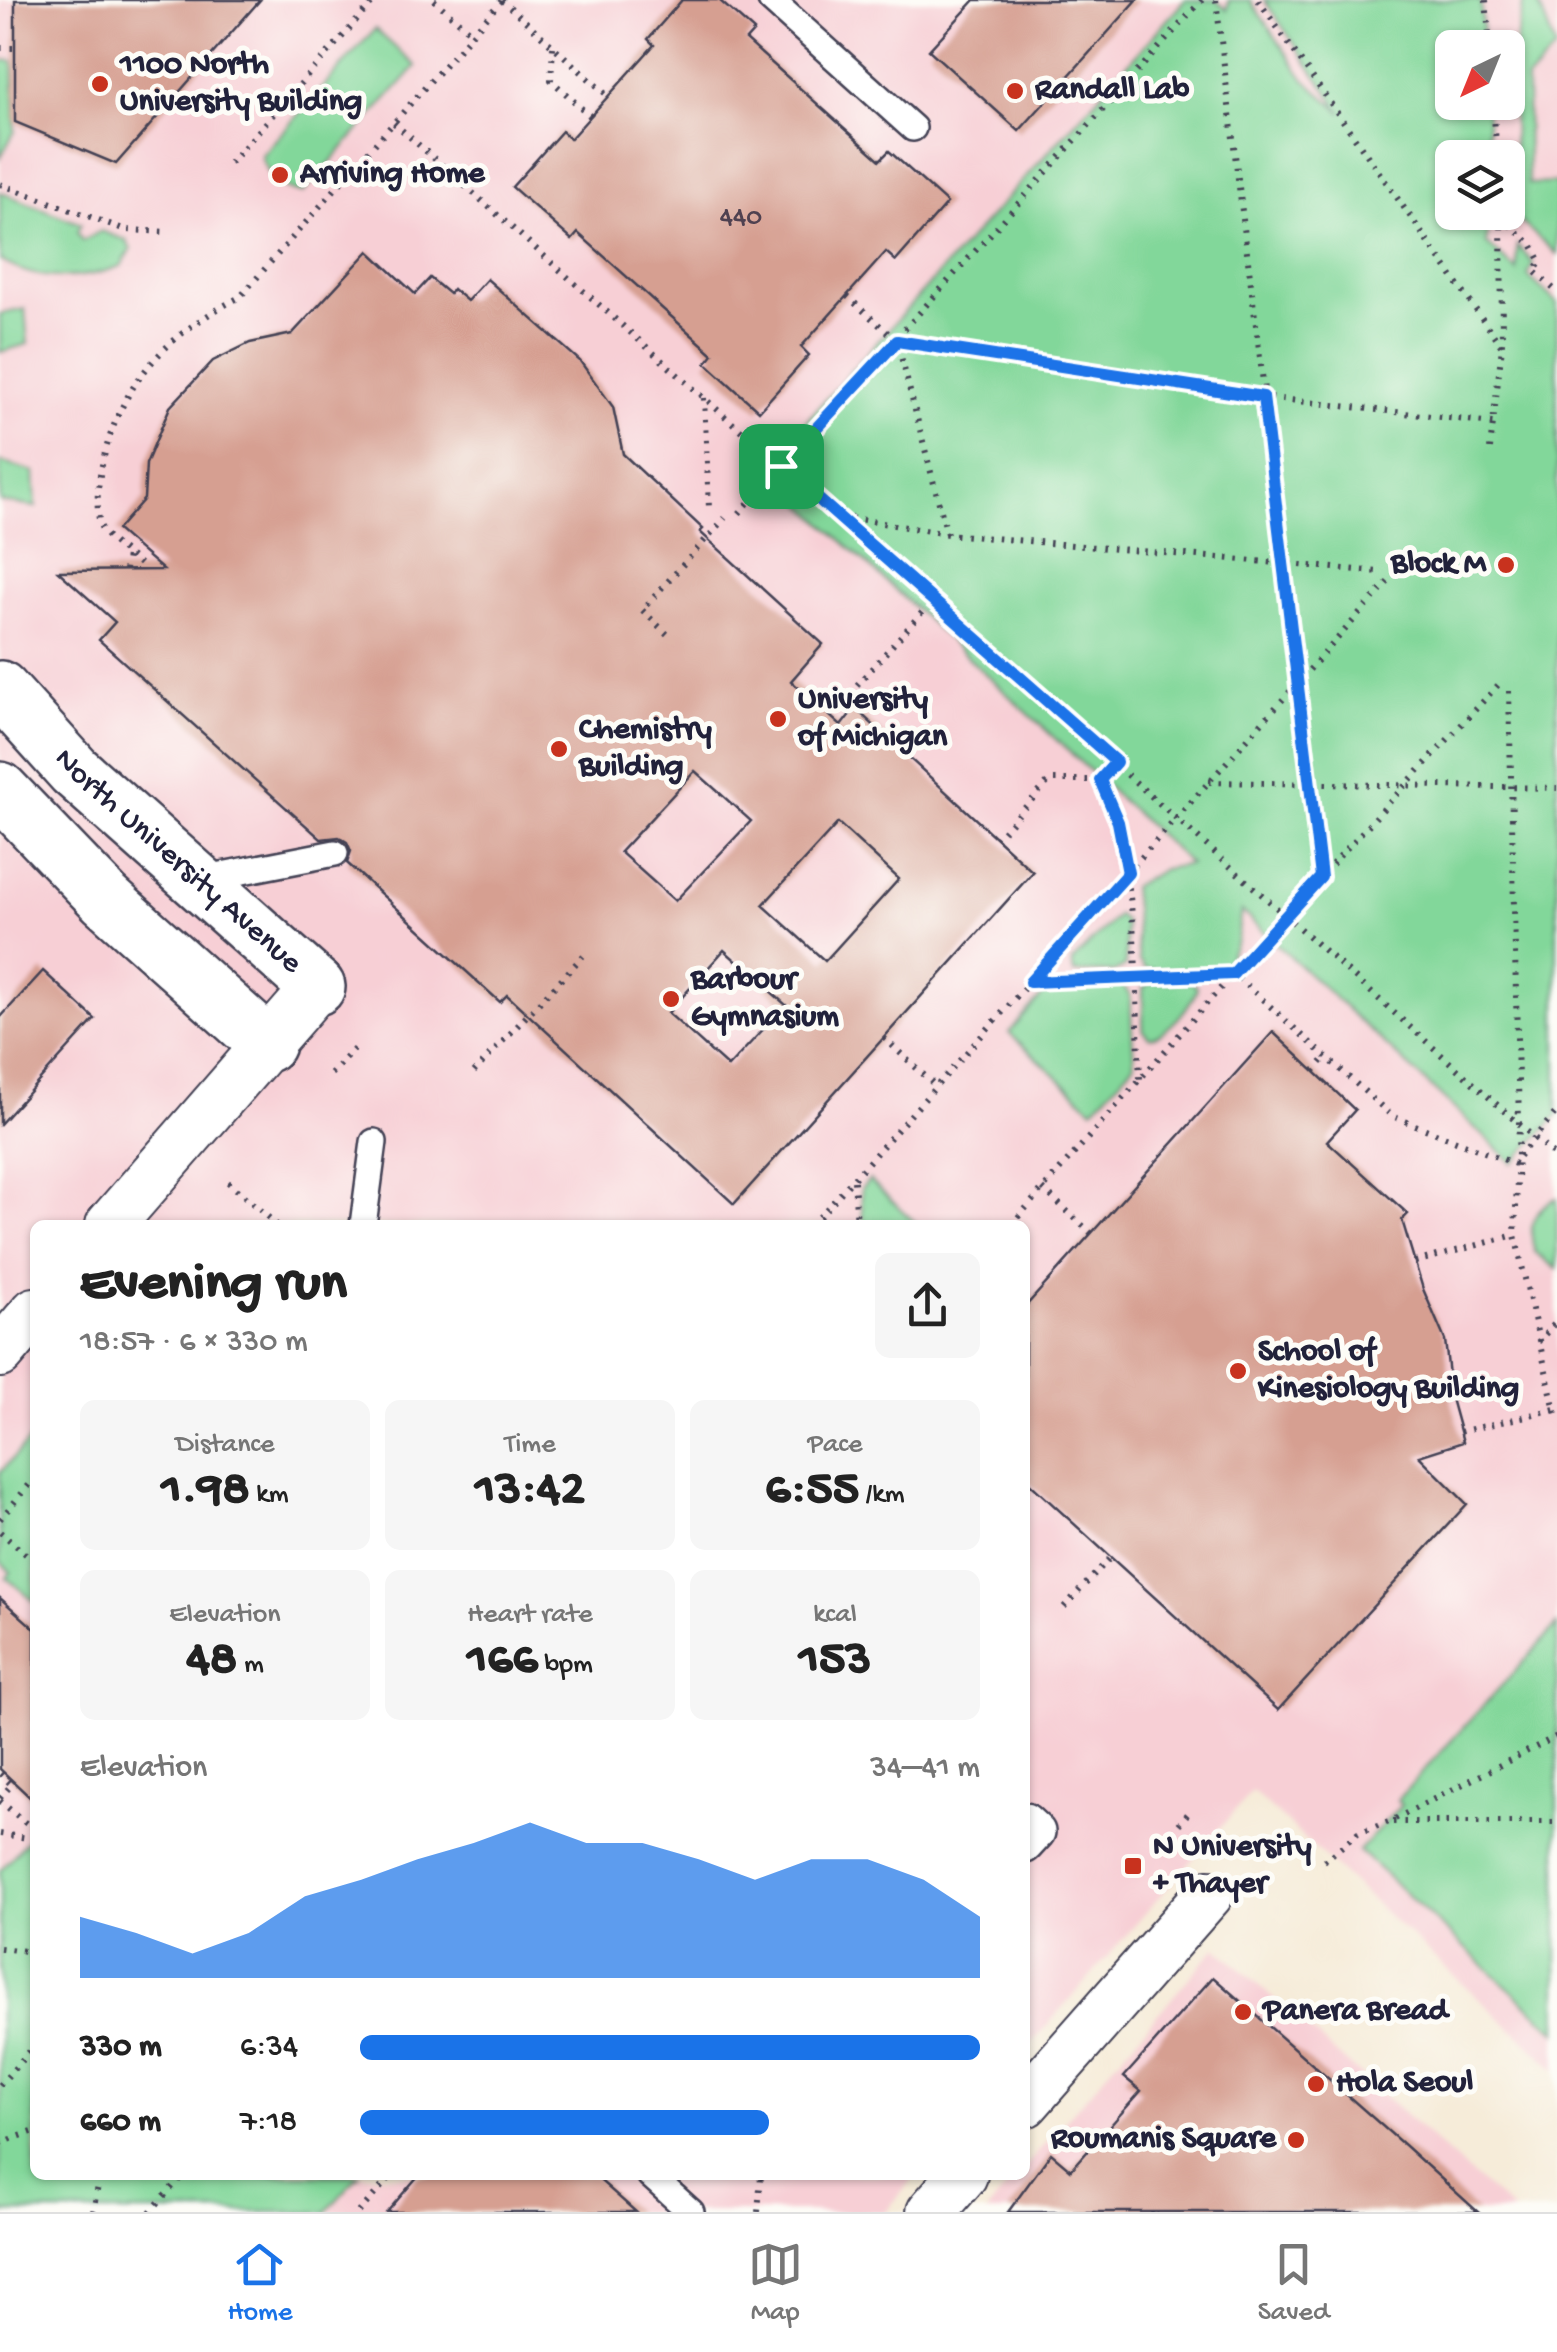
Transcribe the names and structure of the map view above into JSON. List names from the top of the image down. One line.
{"streets":{"street":["North University Avenue"]},"places":{"other":["1100 North University Building","Randall Lab","Arriving Home","Block M","University of Michigan","Chemistry Building","Barbour Gymnasium","School of Kinesiology Building","Panera Bread","Hola Seoul","Roumanis Square"],"transit":["N University + Thayer"]},"house_numbers":["440"],"north":"bottom left","page":{"heading":["Evening run","18:57 · 6 × 330 m"],"stats":[["Distance","1.98 km"],["Time","13:42"],["Pace","6:55 /km"],["Elevation","48 m"],["Heart rate","166 bpm"],["kcal","153"]],"chart":["Elevation","34–41 m"],"list":[{"name":"330 m","note":"6:34"},{"name":"660 m","note":"7:18"}],"tabs":["Home","Map","Saved"]}}
